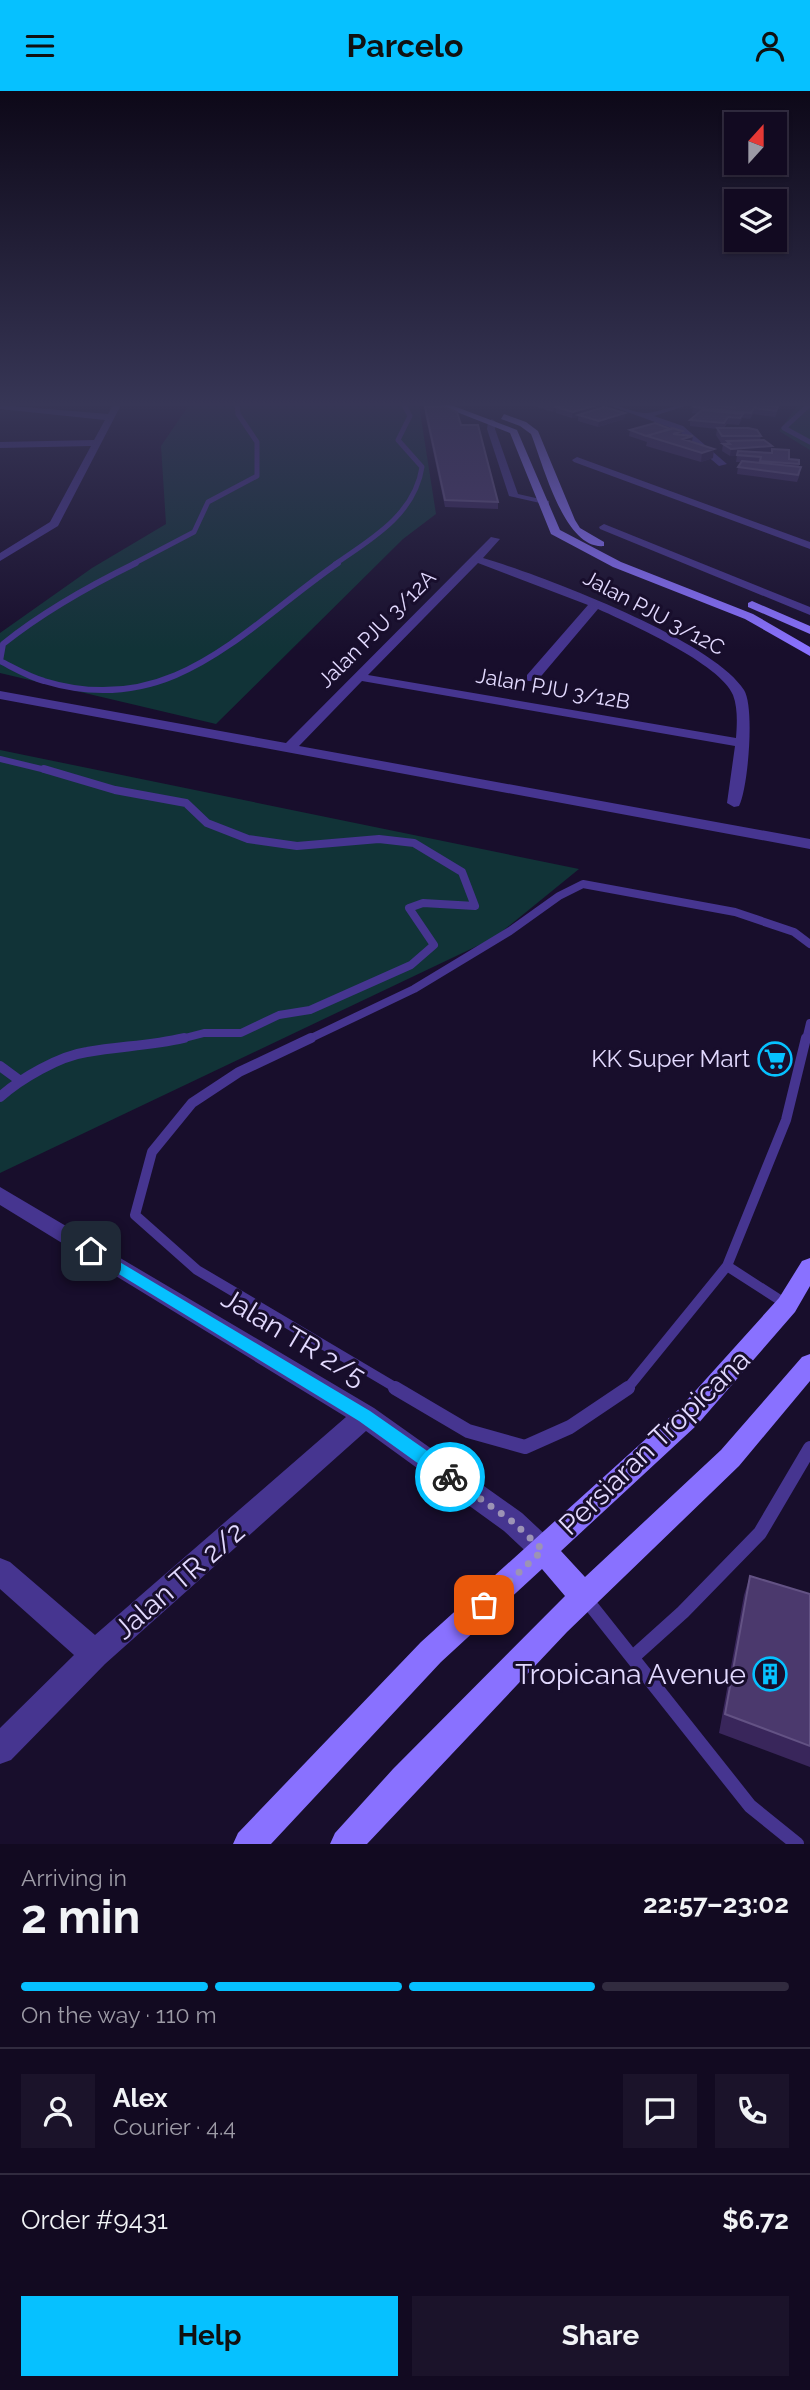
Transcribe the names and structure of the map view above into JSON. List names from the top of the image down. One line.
{"streets":{"main road":["Persiaran Tropicana"],"street":["Jalan PJU 3/12C","Jalan PJU 3/12A","Jalan PJU 3/12B","Jalan TR 2/5","Jalan TR 2/2"]},"crossings":[["Jalan PJU 3/12C","Jalan PJU 3/12A"],["Jalan PJU 3/12C","Jalan PJU 3/12B"],["Jalan PJU 3/12A","Jalan PJU 3/12B"],["Jalan TR 2/5","Persiaran Tropicana"],["Jalan TR 2/5","Jalan TR 2/2"]],"places":{"supermarket":["KK Super Mart"],"building":["Tropicana Avenue"]},"north":"top","page":{"header":"Parcelo","heading":["2 min","Arriving in","22:57–23:02"],"panel":["Alex","Courier · 4.4","Order #9431","$6.72"],"bar":"On the way · 110 m","buttons":["Help","Share"]}}
